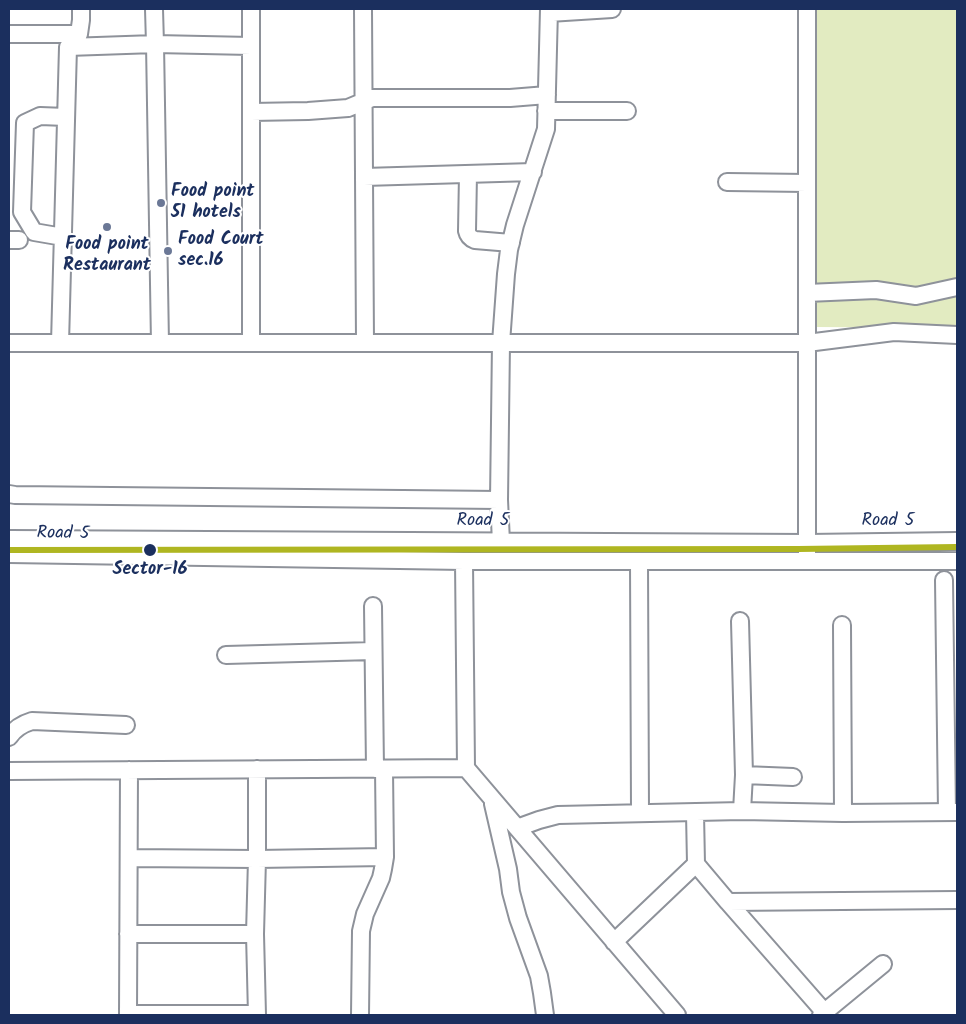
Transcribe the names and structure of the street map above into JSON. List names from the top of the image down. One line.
{"streets":{"street":["Road 5"]},"places":["Food point 51 hotels","Food point Restaurant","Food Court sec.16","Sector-16"]}
